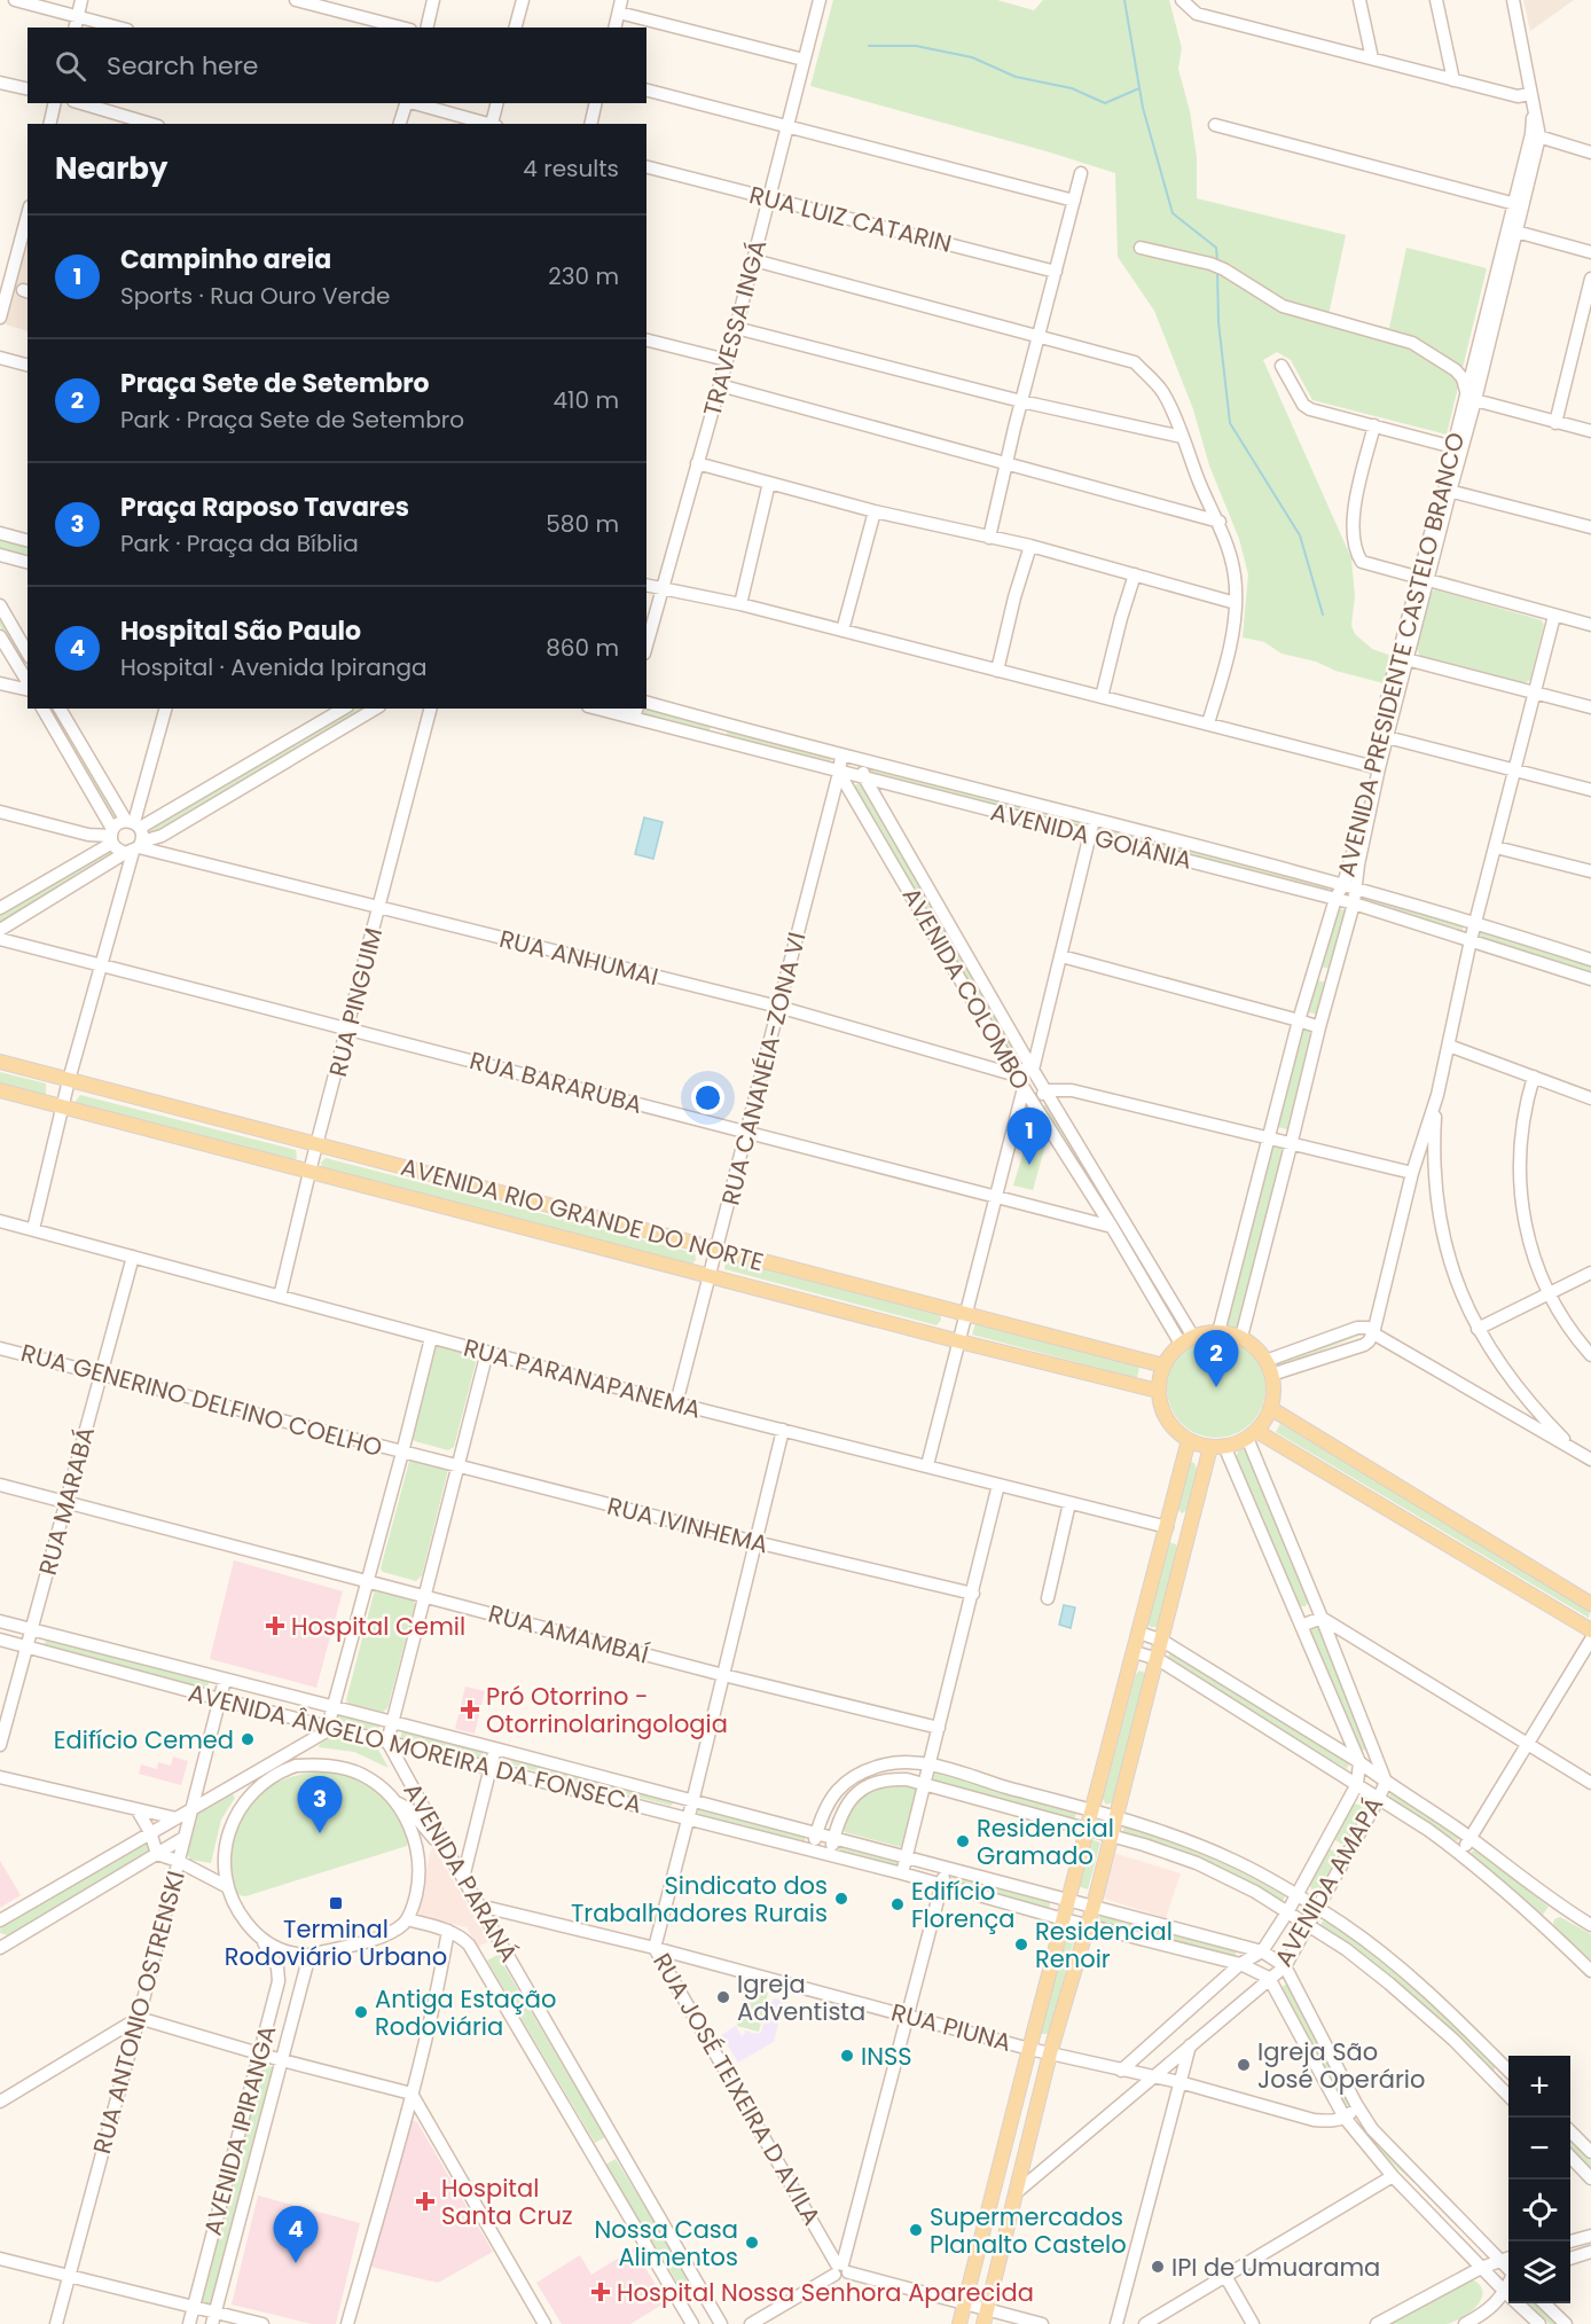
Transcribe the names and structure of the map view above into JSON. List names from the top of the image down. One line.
{"streets":{"main road":["AVENIDA RIO GRANDE DO NORTE"],"street":["RUA LUIZ CATARIN","TRAVESSA INGÁ","AVENIDA PRESIDENTE CASTELO BRANCO","AVENIDA GOIÂNIA","RUA ANHUMAI","AVENIDA COLOMBO","RUA PINGUIM","RUA CANANÉIA-ZONA VI","RUA BARARUBA","RUA PARANAPANEMA","RUA GENERINO DELFINO COELHO","RUA MARABÁ","RUA IVINHEMA","RUA AMAMBAÍ","AVENIDA ÂNGELO MOREIRA DA FONSECA","AVENIDA PARANÁ","AVENIDA AMAPÁ","RUA ANTONIO OSTRENSKI","RUA PIUNA","RUA JOSÉ TEIXEIRA D AVILA","AVENIDA IPIRANGA"]},"crossings":[["RUA LUIZ CATARIN","TRAVESSA INGÁ"],["AVENIDA PRESIDENTE CASTELO BRANCO","AVENIDA GOIÂNIA"],["AVENIDA PRESIDENTE CASTELO BRANCO","AVENIDA COLOMBO"],["AVENIDA PRESIDENTE CASTELO BRANCO","AVENIDA RIO GRANDE DO NORTE"],["AVENIDA PRESIDENTE CASTELO BRANCO","AVENIDA AMAPÁ"],["AVENIDA GOIÂNIA","AVENIDA COLOMBO"],["AVENIDA GOIÂNIA","RUA CANANÉIA-ZONA VI"],["RUA ANHUMAI","AVENIDA COLOMBO"],["RUA ANHUMAI","RUA PINGUIM"],["RUA ANHUMAI","RUA CANANÉIA-ZONA VI"],["AVENIDA COLOMBO","RUA CANANÉIA-ZONA VI"],["AVENIDA COLOMBO","RUA BARARUBA"],["AVENIDA COLOMBO","AVENIDA RIO GRANDE DO NORTE"],["AVENIDA COLOMBO","AVENIDA AMAPÁ"],["RUA PINGUIM","RUA BARARUBA"],["RUA PINGUIM","AVENIDA RIO GRANDE DO NORTE"],["RUA PINGUIM","RUA PARANAPANEMA"],["RUA CANANÉIA-ZONA VI","RUA BARARUBA"],["RUA CANANÉIA-ZONA VI","AVENIDA RIO GRANDE DO NORTE"],["RUA CANANÉIA-ZONA VI","RUA PARANAPANEMA"],["AVENIDA RIO GRANDE DO NORTE","AVENIDA AMAPÁ"],["RUA PARANAPANEMA","RUA MARABÁ"],["RUA PARANAPANEMA","RUA JOSÉ TEIXEIRA D AVILA"],["RUA GENERINO DELFINO COELHO","RUA MARABÁ"],["RUA GENERINO DELFINO COELHO","RUA IVINHEMA"],["RUA MARABÁ","RUA AMAMBAÍ"],["RUA MARABÁ","AVENIDA ÂNGELO MOREIRA DA FONSECA"],["RUA IVINHEMA","RUA JOSÉ TEIXEIRA D AVILA"],["RUA AMAMBAÍ","RUA JOSÉ TEIXEIRA D AVILA"],["AVENIDA ÂNGELO MOREIRA DA FONSECA","AVENIDA PARANÁ"],["AVENIDA ÂNGELO MOREIRA DA FONSECA","AVENIDA AMAPÁ"],["AVENIDA ÂNGELO MOREIRA DA FONSECA","RUA ANTONIO OSTRENSKI"],["AVENIDA ÂNGELO MOREIRA DA FONSECA","RUA JOSÉ TEIXEIRA D AVILA"],["AVENIDA PARANÁ","RUA PIUNA"],["AVENIDA PARANÁ","AVENIDA IPIRANGA"],["AVENIDA AMAPÁ","RUA PIUNA"],["RUA PIUNA","RUA JOSÉ TEIXEIRA D AVILA"]],"places":{"health":["Hospital Cemil","Pró Otorrino - Otorrinolaringologia","Hospital Santa Cruz","Hospital Nossa Senhora Aparecida"],"other":["Edifício Cemed","Residencial Gramado","Sindicato dos Trabalhadores Rurais","Edifício Florença","Residencial Renoir","Igreja Adventista","Antiga Estação Rodoviária","INSS","Igreja São José Operário","Supermercados Planalto Castelo","Nossa Casa Alimentos","IPI de Umuarama"],"transit":["Terminal Rodoviário Urbano"]},"page":{"search":"Search here","heading":["Nearby","4 results"],"list":[{"mark":"1","name":"Campinho areia","note":"Sports · Rua Ouro Verde","value":"230 m"},{"mark":"2","name":"Praça Sete de Setembro","note":"Park · Praça Sete de Setembro","value":"410 m"},{"mark":"3","name":"Praça Raposo Tavares","note":"Park · Praça da Bíblia","value":"580 m"},{"mark":"4","name":"Hospital São Paulo","note":"Hospital · Avenida Ipiranga","value":"860 m"}],"pins":["1","2","3","4"],"map_buttons":["+","−"]}}
